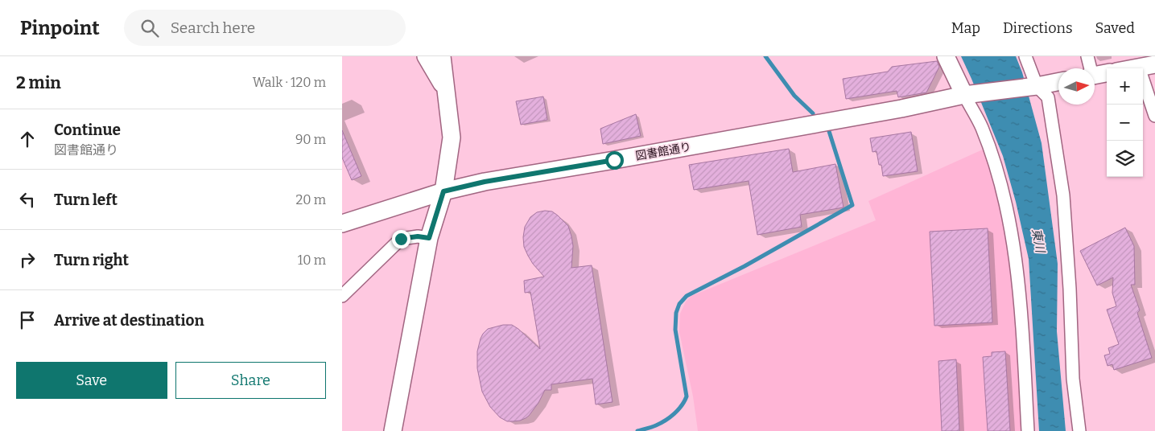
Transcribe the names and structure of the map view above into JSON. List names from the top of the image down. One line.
{"streets":{"street":["図書館通り"]},"water":["東川"],"north":"right","page":{"header":"Pinpoint","search":"Search here","nav":["Map","Directions","Saved"],"heading":["2 min","Walk · 120 m"],"map_buttons":["+","−"],"list":[["Continue","図書館通り","90 m"],["Turn left","20 m"],["Turn right","10 m"],"Arrive at destination"],"buttons":["Save","Share"]}}
